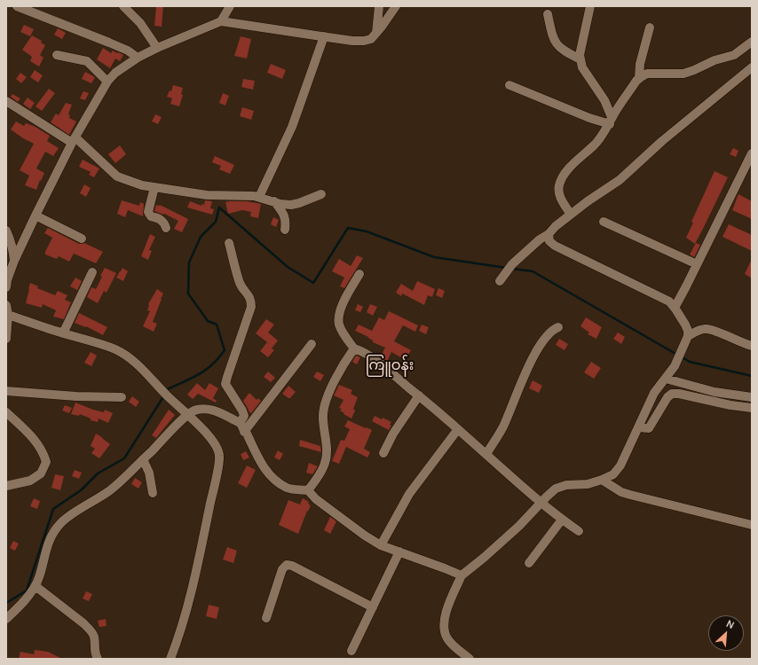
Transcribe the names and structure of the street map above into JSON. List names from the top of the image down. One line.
{"districts":["ကြူဝန်း"],"north":"top right"}
